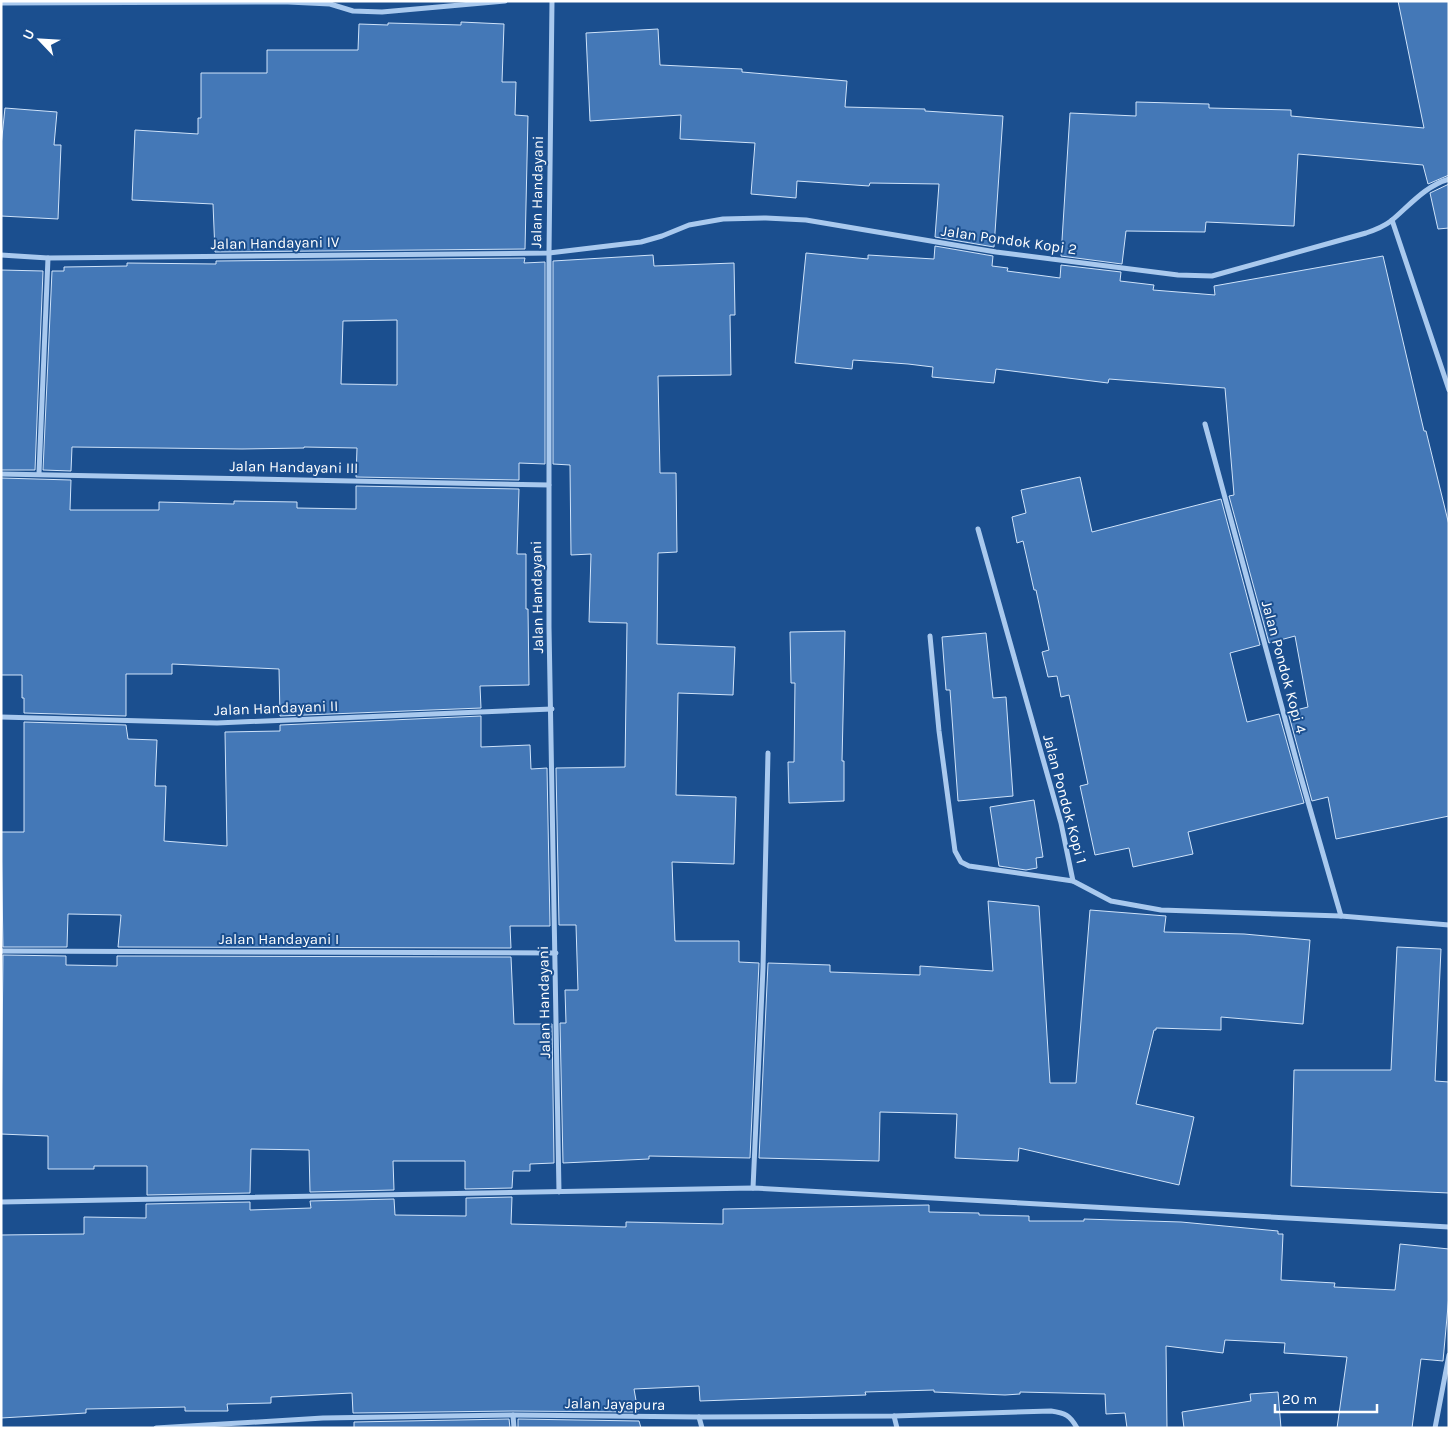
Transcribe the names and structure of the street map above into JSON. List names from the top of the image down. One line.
{"streets":{"street":["Jalan Handayani","Jalan Pondok Kopi 2","Jalan Handayani IV","Jalan Handayani III","Jalan Pondok Kopi 4","Jalan Handayani II","Jalan Pondok Kopi 1","Jalan Handayani I","Jalan Jayapura"]},"crossings":[["Jalan Handayani","Jalan Pondok Kopi 2"],["Jalan Handayani","Jalan Handayani IV"],["Jalan Handayani","Jalan Handayani III"],["Jalan Handayani","Jalan Handayani II"],["Jalan Handayani","Jalan Handayani I"],["Jalan Pondok Kopi 2","Jalan Handayani IV"],["Jalan Pondok Kopi 4","Jalan Pondok Kopi 1"]],"scale_bar":"20 m","north":"top left"}
